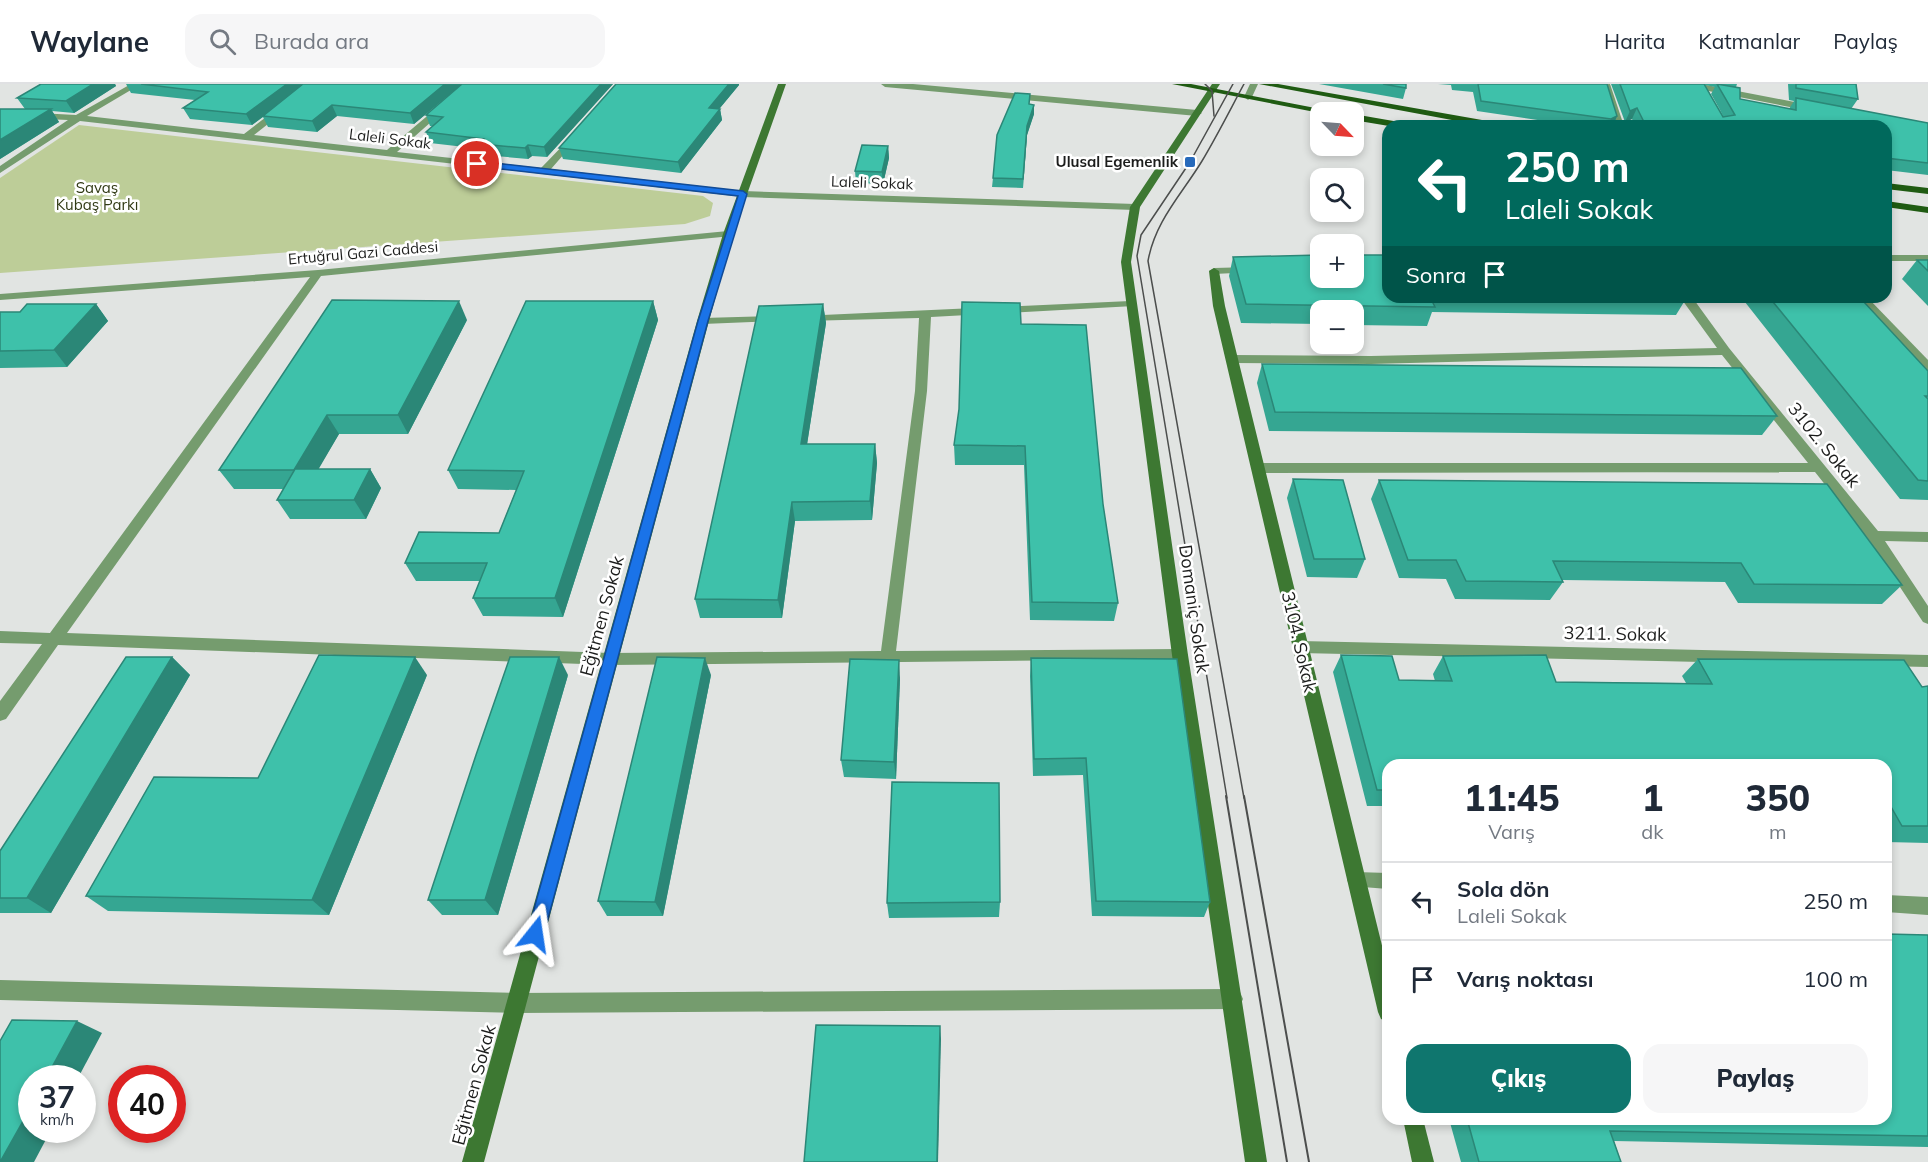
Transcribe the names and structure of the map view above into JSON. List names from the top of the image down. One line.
{"streets":{"street":["Laleli Sokak","Ertuğrul Gazi Caddesi","3102. Sokak","Domaniç Sokak","Eğitmen Sokak","3211. Sokak","3104. Sokak"]},"crossings":[["Laleli Sokak","Domaniç Sokak"],["Laleli Sokak","Eğitmen Sokak"],["Ertuğrul Gazi Caddesi","Eğitmen Sokak"],["3211. Sokak","3104. Sokak"]],"parks":["Savaş Kubaş Parkı"],"places":{"transit":["Ulusal Egemenlik"]},"north":"bottom right","page":{"header":"Waylane","search":"Burada ara","nav":["Harita","Katmanlar","Paylaş"],"map_buttons":["+","−"],"turn":["250 m","Laleli Sokak"],"then":"Sonra","eta":["11:45","Varış","1","dk","350","m"],"list":[{"name":"Sola dön","note":"Laleli Sokak","value":"250 m"},{"name":"Varış noktası","value":"100 m"}],"buttons":["Çıkış","Paylaş"],"speed":"37 km/h","limit":"40"}}
